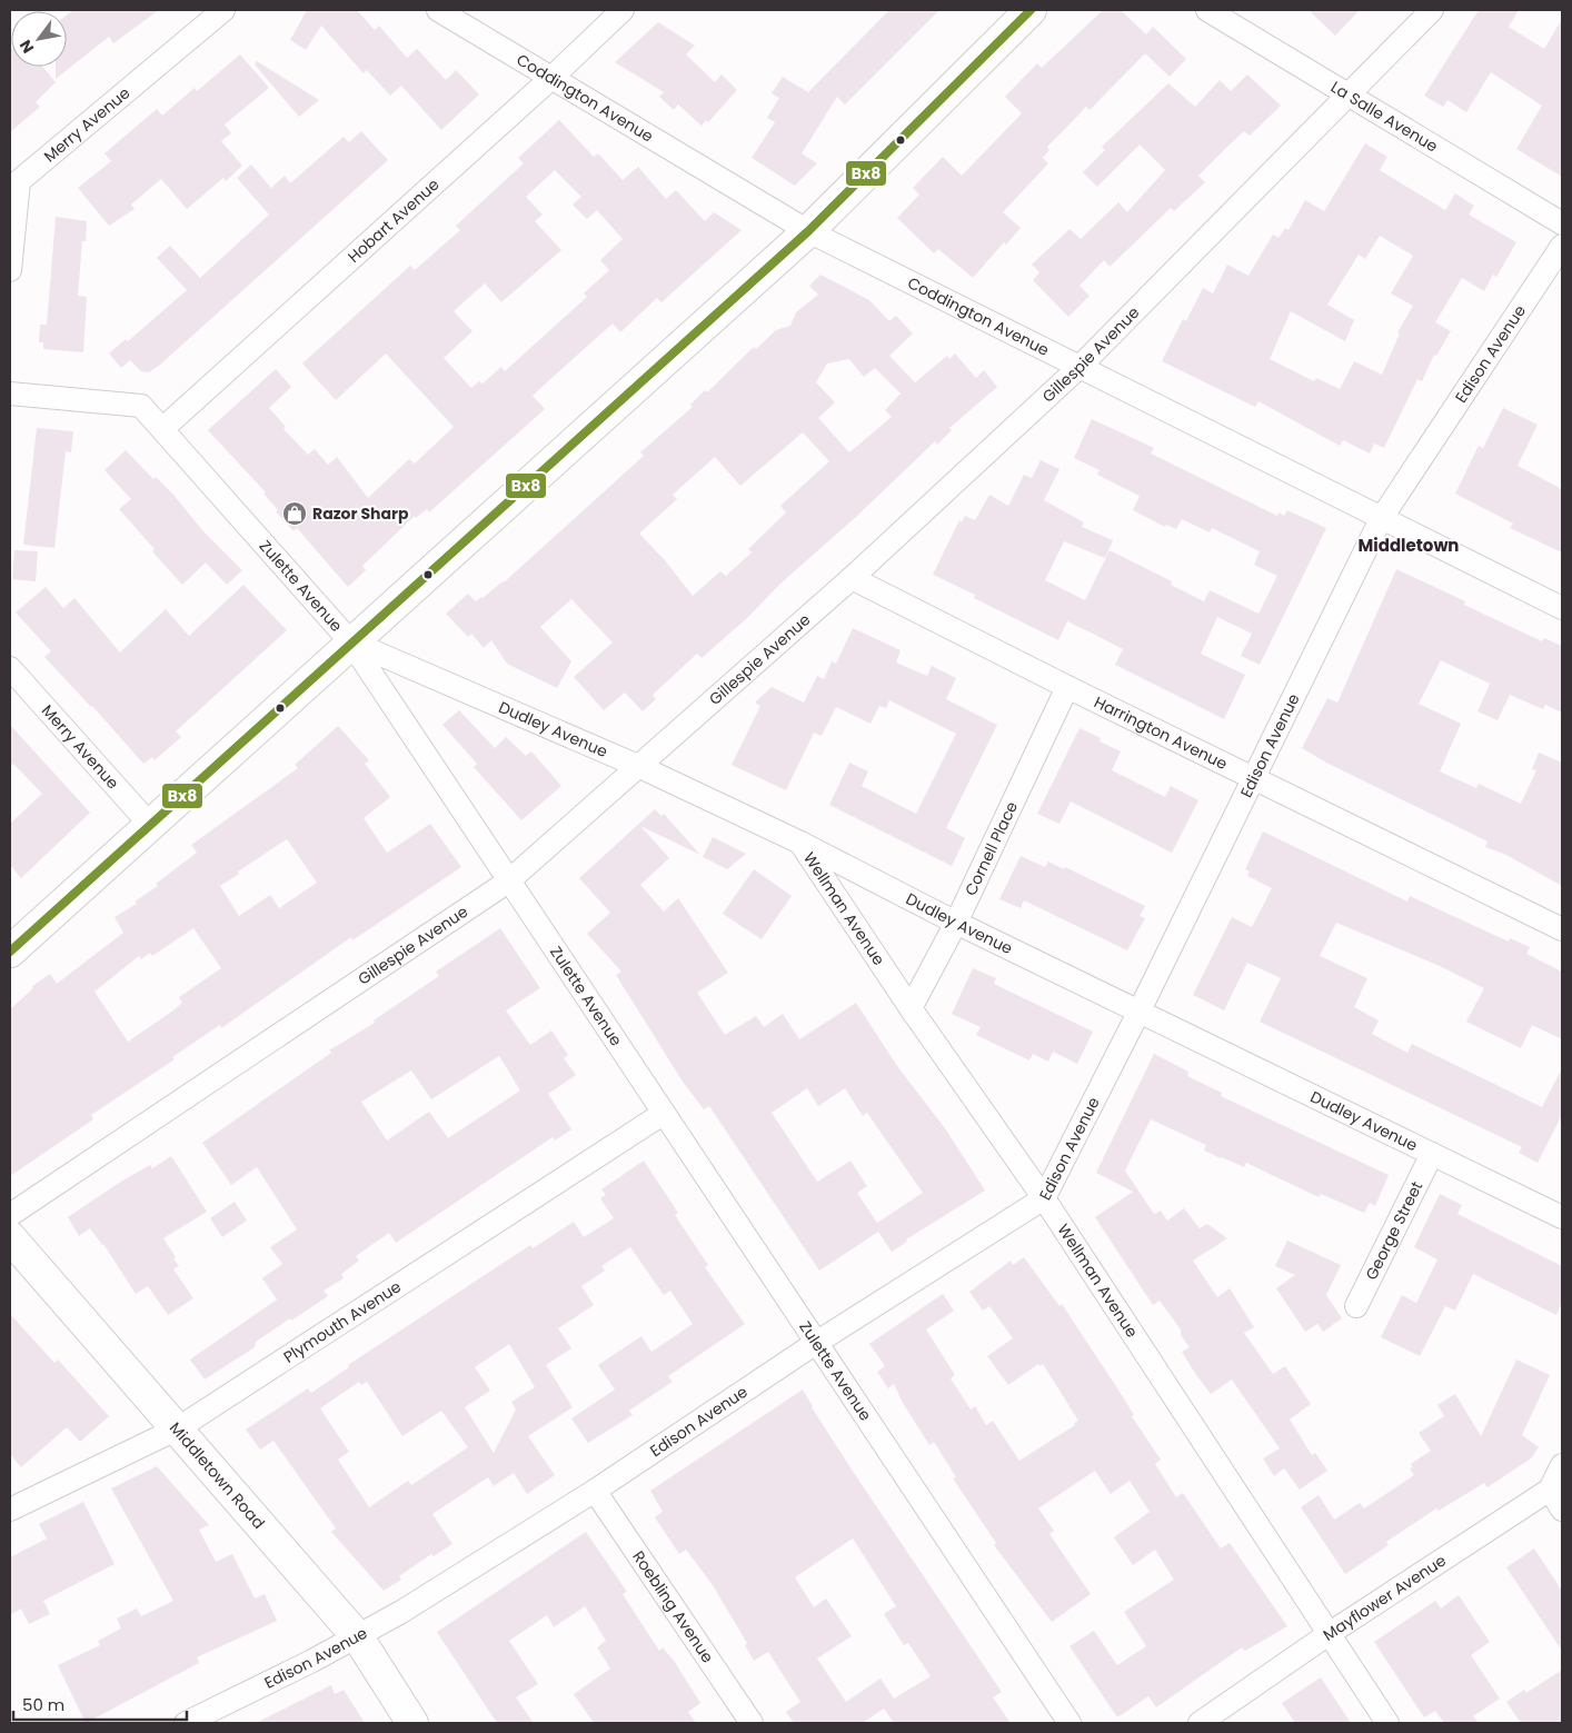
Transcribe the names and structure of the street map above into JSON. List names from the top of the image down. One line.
{"streets":{"street":["Coddington Avenue","La Salle Avenue","Merry Avenue","Hobart Avenue","Edison Avenue","Gillespie Avenue","Zulette Avenue","Dudley Avenue","Harrington Avenue","Cornell Place","Wellman Avenue","George Street","Plymouth Avenue","Middletown Road","Mayflower Avenue","Roebling Avenue"]},"crossings":[["Coddington Avenue","Hobart Avenue"],["Coddington Avenue","Edison Avenue"],["Coddington Avenue","Gillespie Avenue"],["La Salle Avenue","Gillespie Avenue"],["Hobart Avenue","Zulette Avenue"],["Edison Avenue","Zulette Avenue"],["Edison Avenue","Dudley Avenue"],["Edison Avenue","Harrington Avenue"],["Edison Avenue","Wellman Avenue"],["Edison Avenue","Middletown Road"],["Edison Avenue","Roebling Avenue"],["Gillespie Avenue","Zulette Avenue"],["Gillespie Avenue","Dudley Avenue"],["Gillespie Avenue","Harrington Avenue"],["Zulette Avenue","Dudley Avenue"],["Zulette Avenue","Plymouth Avenue"],["Dudley Avenue","Cornell Place"],["Dudley Avenue","Wellman Avenue"],["Dudley Avenue","George Street"],["Harrington Avenue","Cornell Place"],["Cornell Place","Wellman Avenue"],["Wellman Avenue","Mayflower Avenue"],["Plymouth Avenue","Middletown Road"]],"districts":["Middletown"],"places":{"shop":["Razor Sharp"]},"lines":["transit line Bx8"],"scale_bar":"50 m","north":"bottom left"}
